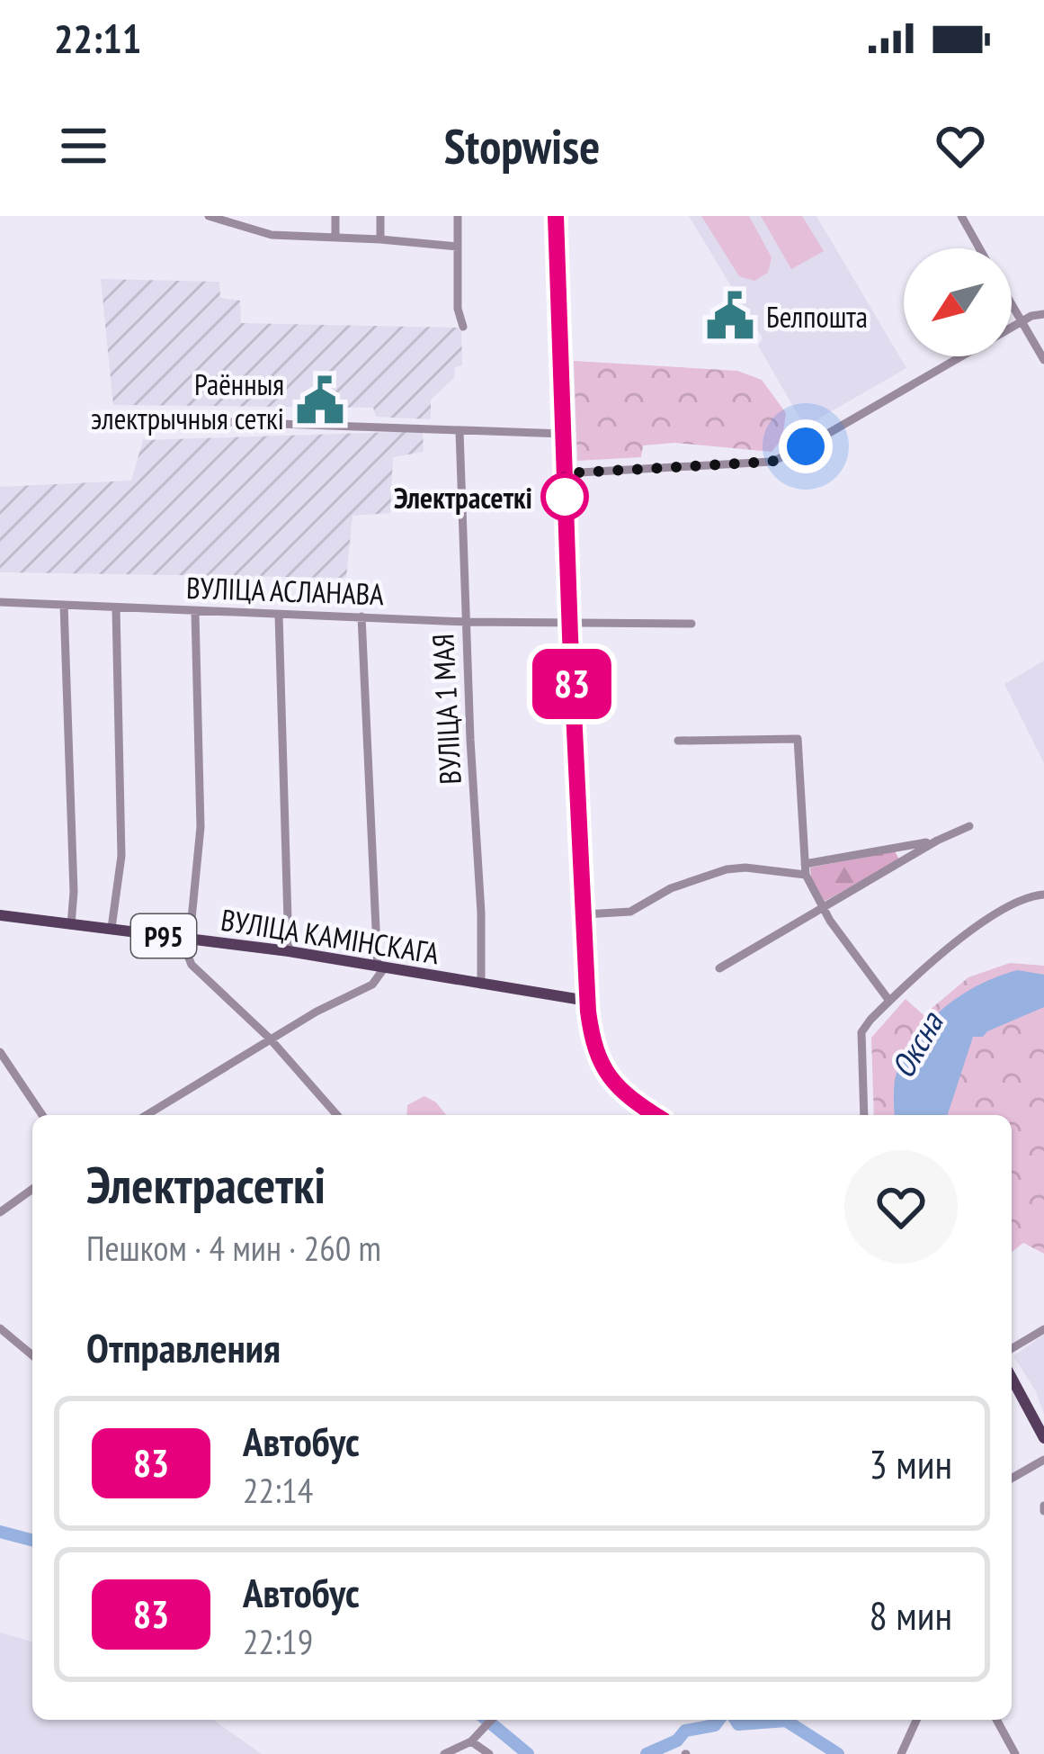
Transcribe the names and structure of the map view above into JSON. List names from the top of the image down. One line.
{"streets":{"main road":["Р95","ВУЛІЦА КАМІНСКАГА"],"street":["ВУЛІЦА АСЛАНАВА","ВУЛІЦА 1 МАЯ"]},"crossings":[["ВУЛІЦА АСЛАНАВА","ВУЛІЦА 1 МАЯ"],["ВУЛІЦА 1 МАЯ","ВУЛІЦА КАМІНСКАГА"]],"water":["Оксна"],"places":{"public building":["Белпошта","Раённыя электрычныя сеткі"],"other":["Электрасеткі"]},"lines":["bus line 83"],"north":"bottom left","page":{"status":"22:11","header":"Stopwise","on_map":"83","heading":[["Электрасеткі","Пешком · 4 мин · 260 m"],"Отправления"],"list":[{"mark":"83","name":"Автобус","note":"22:14","value":"3 мин"},{"mark":"83","name":"Автобус","note":"22:19","value":"8 мин"}]}}
